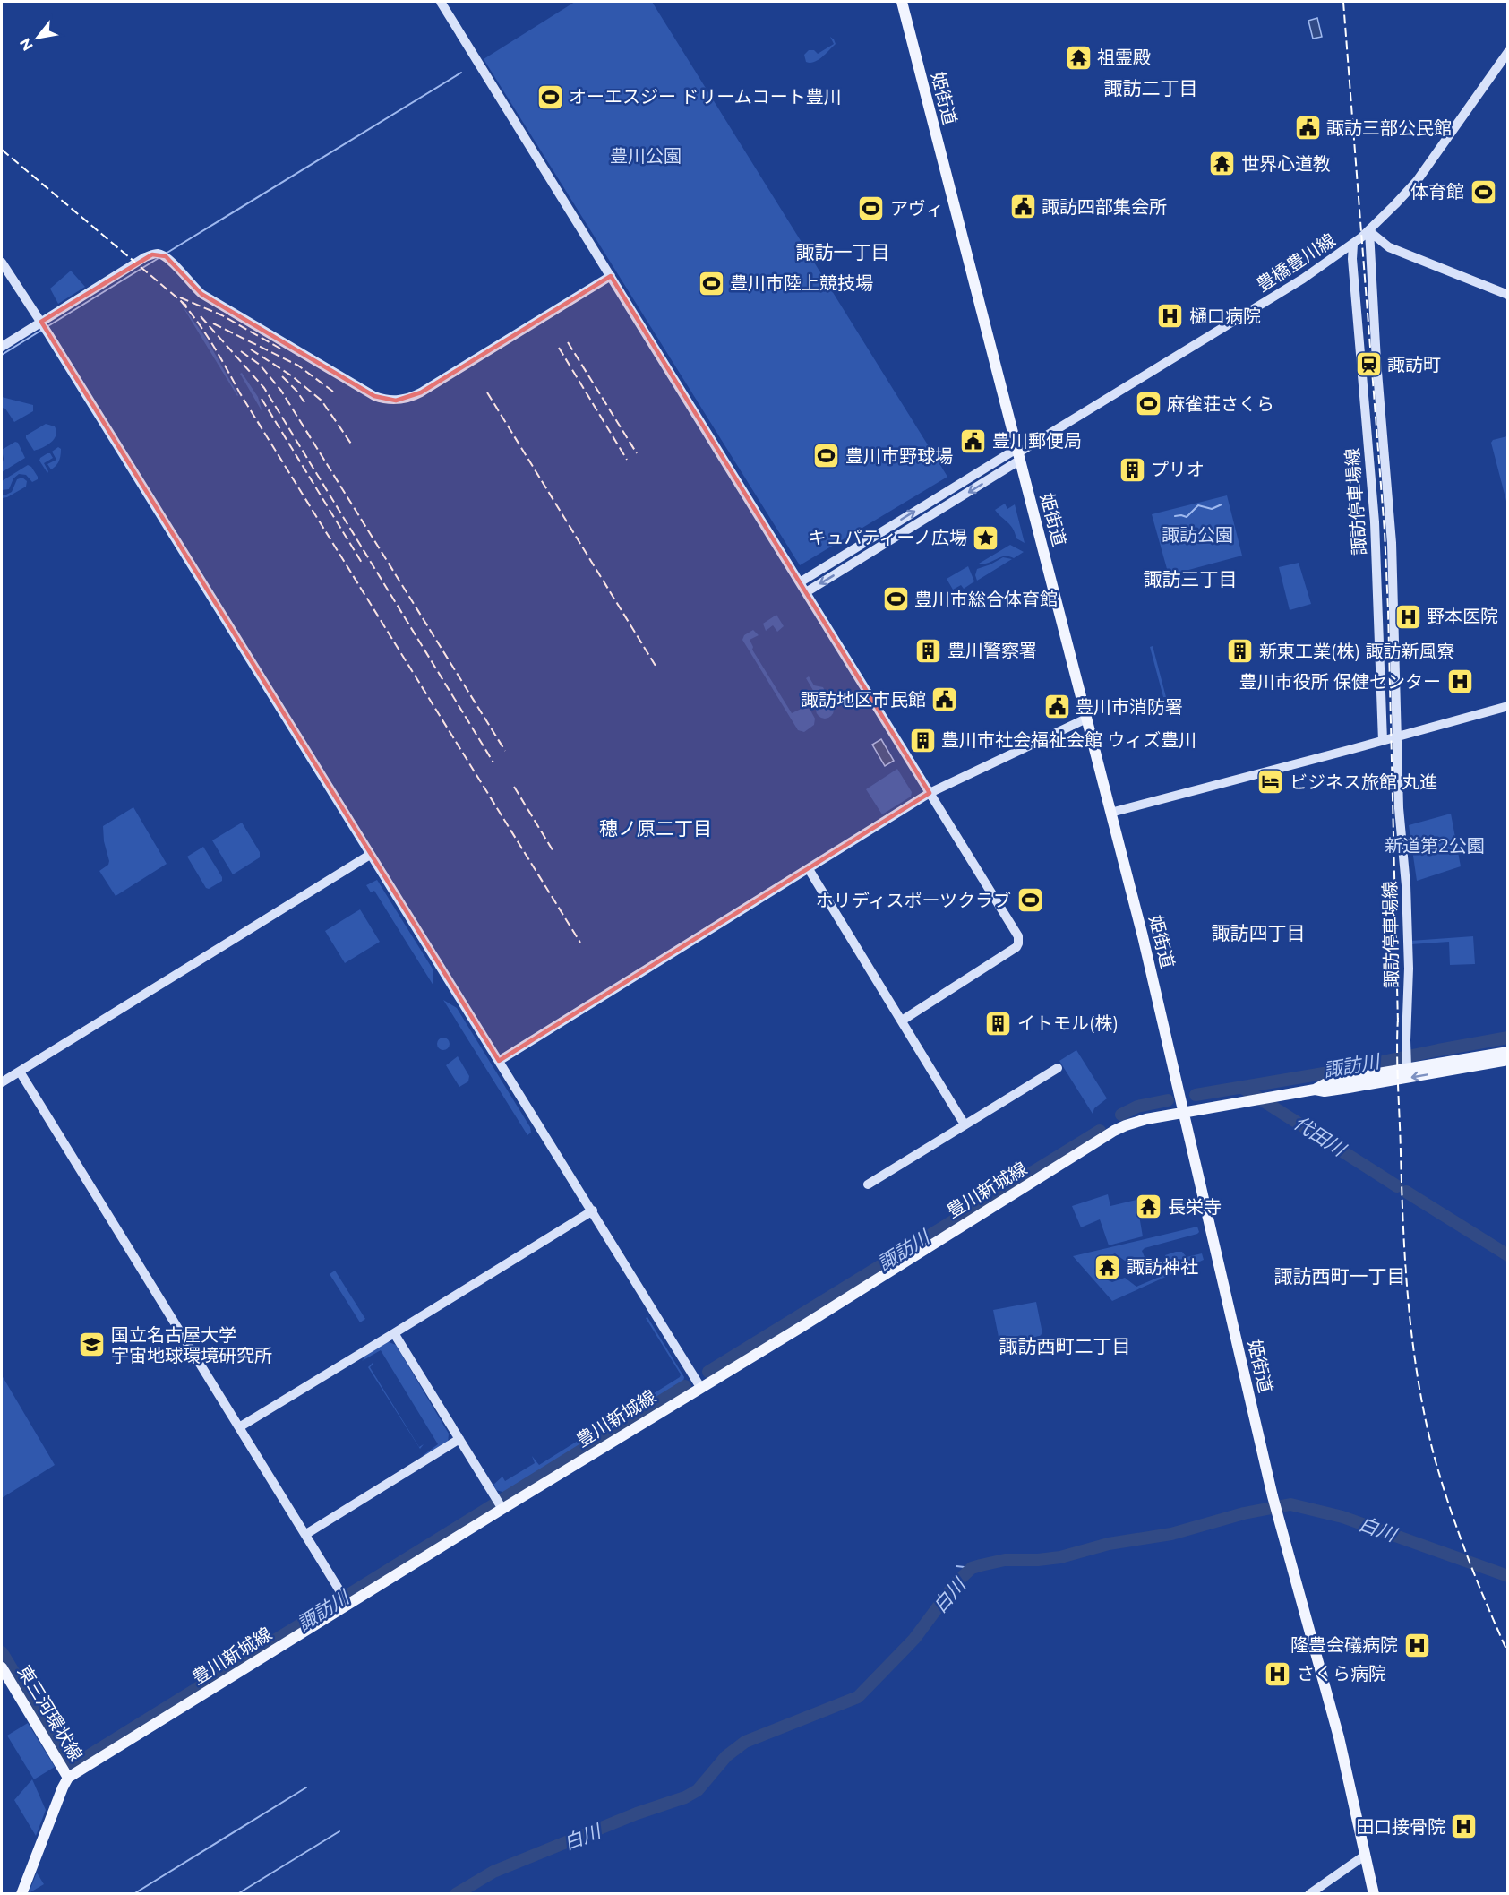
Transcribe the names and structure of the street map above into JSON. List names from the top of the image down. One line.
{"streets":{"main road":["姫街道","豊川新城線","東三河環状線"],"street":["豊橋豊川線","諏訪停車場線"]},"crossings":[["姫街道","豊橋豊川線"],["姫街道","豊川新城線"],["豊橋豊川線","諏訪停車場線"],["諏訪停車場線","豊川新城線"],["豊川新城線","東三河環状線"]],"districts":["諏訪二丁目","諏訪一丁目","諏訪三丁目","穂ノ原二丁目","諏訪四丁目","諏訪西町一丁目","諏訪西町二丁目"],"water":["諏訪川","代田川","白川"],"parks":["豊川公園","諏訪公園","新道第2公園"],"places":{"temple":["祖霊殿","世界心道教","長栄寺","諏訪神社"],"sports":["オーエスジー ドリームコート豊川","体育館","アヴィ","豊川市陸上競技場","麻雀荘さくら","豊川市野球場","豊川市総合体育館","ホリディスポーツクラブ"],"public building":["諏訪三部公民館","諏訪四部集会所","豊川郵便局","諏訪地区市民館","豊川市消防署"],"hospital":["樋口病院","野本医院","豊川市役所 保健センター","隆豊会礒病院","さくら病院","田口接骨院"],"station":["諏訪町"],"building":["プリオ","豊川警察署","新東工業(株) 諏訪新風寮","豊川市社会福祉会館 ウィズ豊川","イトモル(株)"],"place":["キュパティーノ広場"],"hotel":["ビジネス旅館 丸進"],"school or university":["国立名古屋大学 宇宙地球環境研究所"]},"north":"bottom left"}
